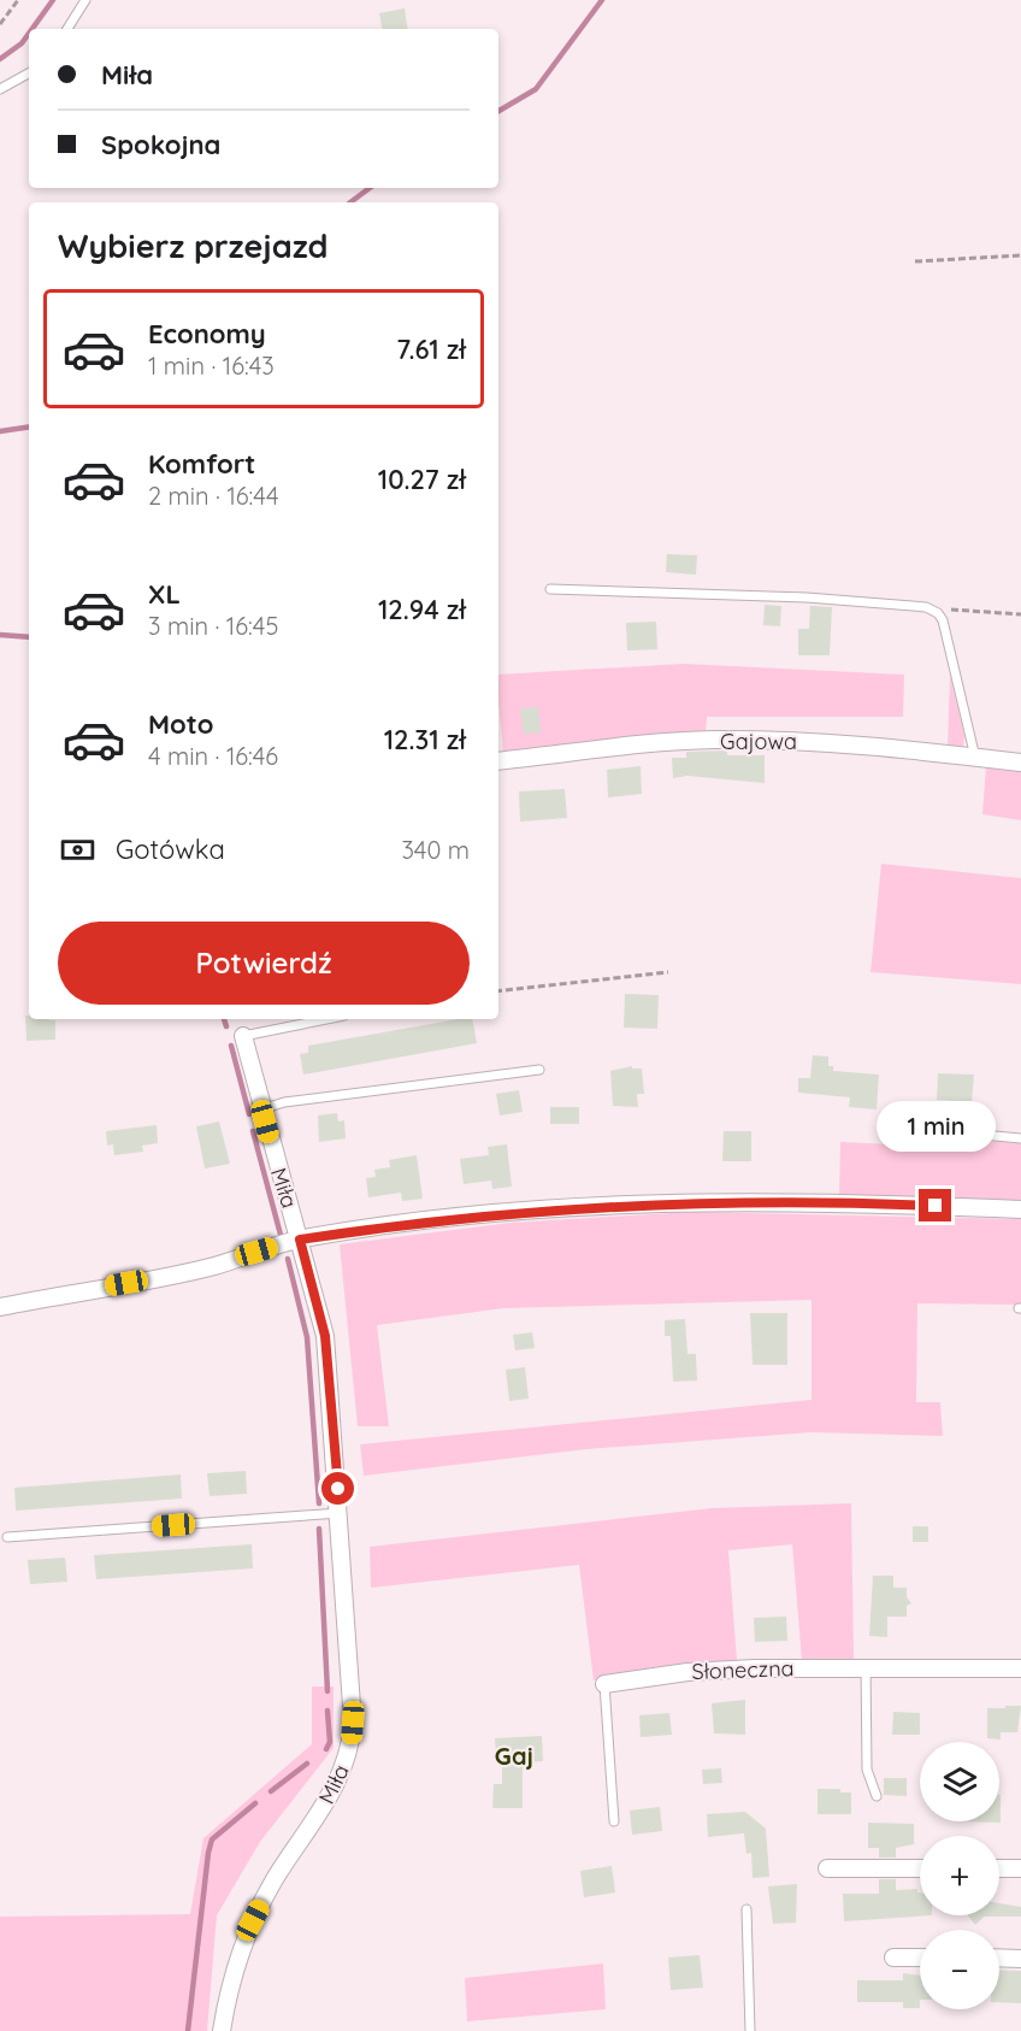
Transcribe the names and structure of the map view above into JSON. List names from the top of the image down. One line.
{"streets":{"street":["Gajowa","Miła","Słoneczna"]},"districts":["Gaj"],"page":{"banner":["Miła","Spokojna"],"heading":"Wybierz przejazd","list":[{"name":"Economy","note":"1 min · 16:43","value":"7.61 zł"},{"name":"Komfort","note":"2 min · 16:44","value":"10.27 zł"},{"name":"XL","note":"3 min · 16:45","value":"12.94 zł"},{"name":"Moto","note":"4 min · 16:46","value":"12.31 zł"}],"pay":["Gotówka","340 m"],"buttons":"Potwierdź","bubble":"1 min","map_buttons":["+","−"]}}
